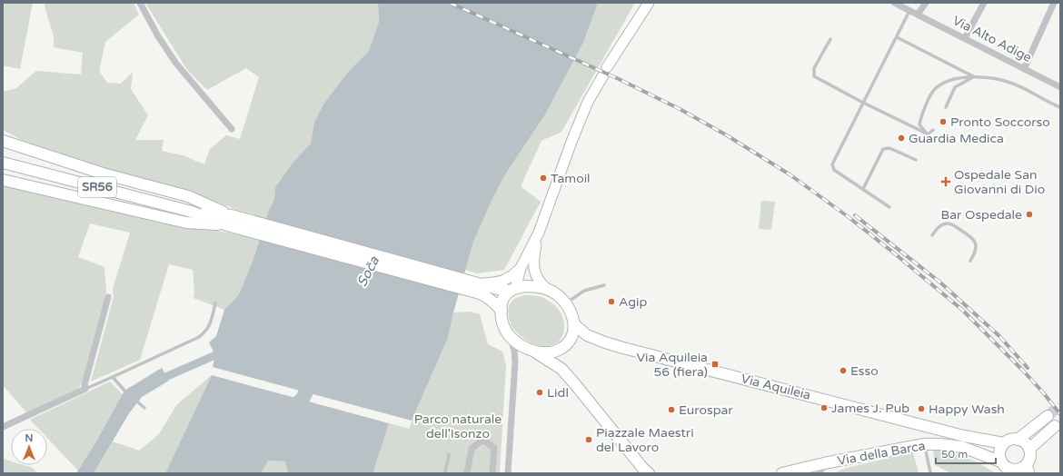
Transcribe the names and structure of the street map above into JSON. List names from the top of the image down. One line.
{"streets":{"main road":["SR56","Via Aquileia","Via della Barca"],"street":["Via Alto Adige"]},"crossings":[["SR56","Via Aquileia"],["Via Aquileia","Via della Barca"]],"water":["Soča"],"parks":["Parco naturale dell'Isonzo"],"places":{"other":["Pronto Soccorso","Guardia Medica","Tamoil","Bar Ospedale","Agip","Esso","Lidl","James J. Pub","Happy Wash","Eurospar","Piazzale Maestri del Lavoro"],"health":["Ospedale San Giovanni di Dio"],"transit":["Via Aquileia 56 (fiera)"]},"scale_bar":"50 m","north":"top"}
